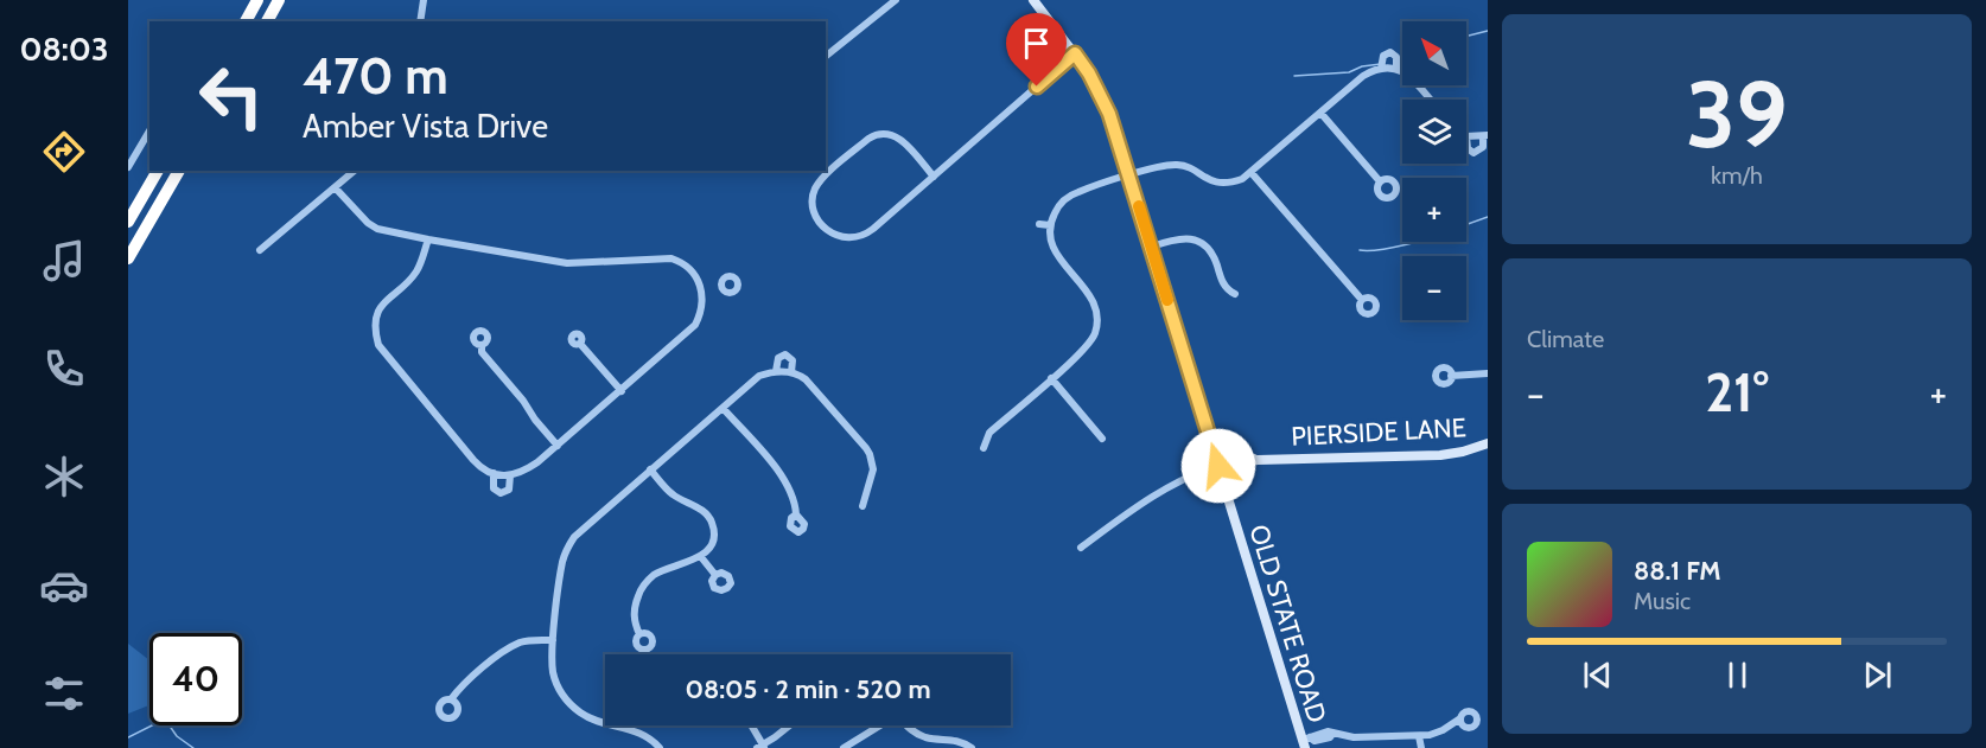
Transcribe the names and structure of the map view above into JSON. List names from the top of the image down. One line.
{"streets":{"street":["PIERSIDE LANE","OLD STATE ROAD"]},"crossings":[["PIERSIDE LANE","OLD STATE ROAD"]],"north":"top left","page":{"tabs":"08:03","tile":[["39","km/h"],"Climate"],"map_buttons":["+","−"],"turn":["470 m","Amber Vista Drive"],"heat":["−","21°","+"],"song":["88.1 FM","Music"],"limit":"40","trip":"08:05 · 2 min · 520 m"}}
